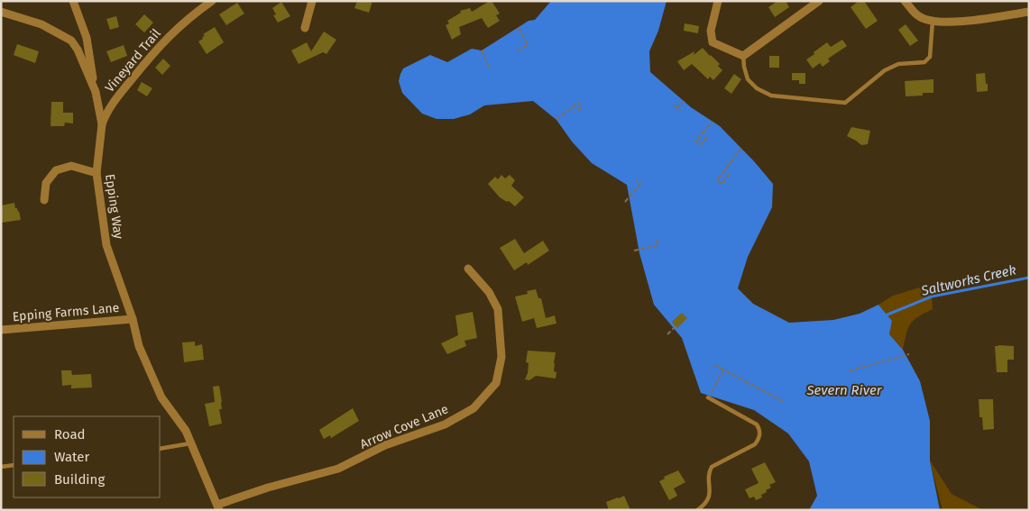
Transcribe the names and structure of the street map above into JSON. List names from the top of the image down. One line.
{"streets":{"street":["Vineyard Trail","Epping Way","Epping Farms Lane","Arrow Cove Lane"]},"crossings":[["Vineyard Trail","Epping Way"],["Epping Way","Epping Farms Lane"],["Epping Way","Arrow Cove Lane"]],"water":["Saltworks Creek","Severn River"],"legend":["Road","Water","Building"]}
